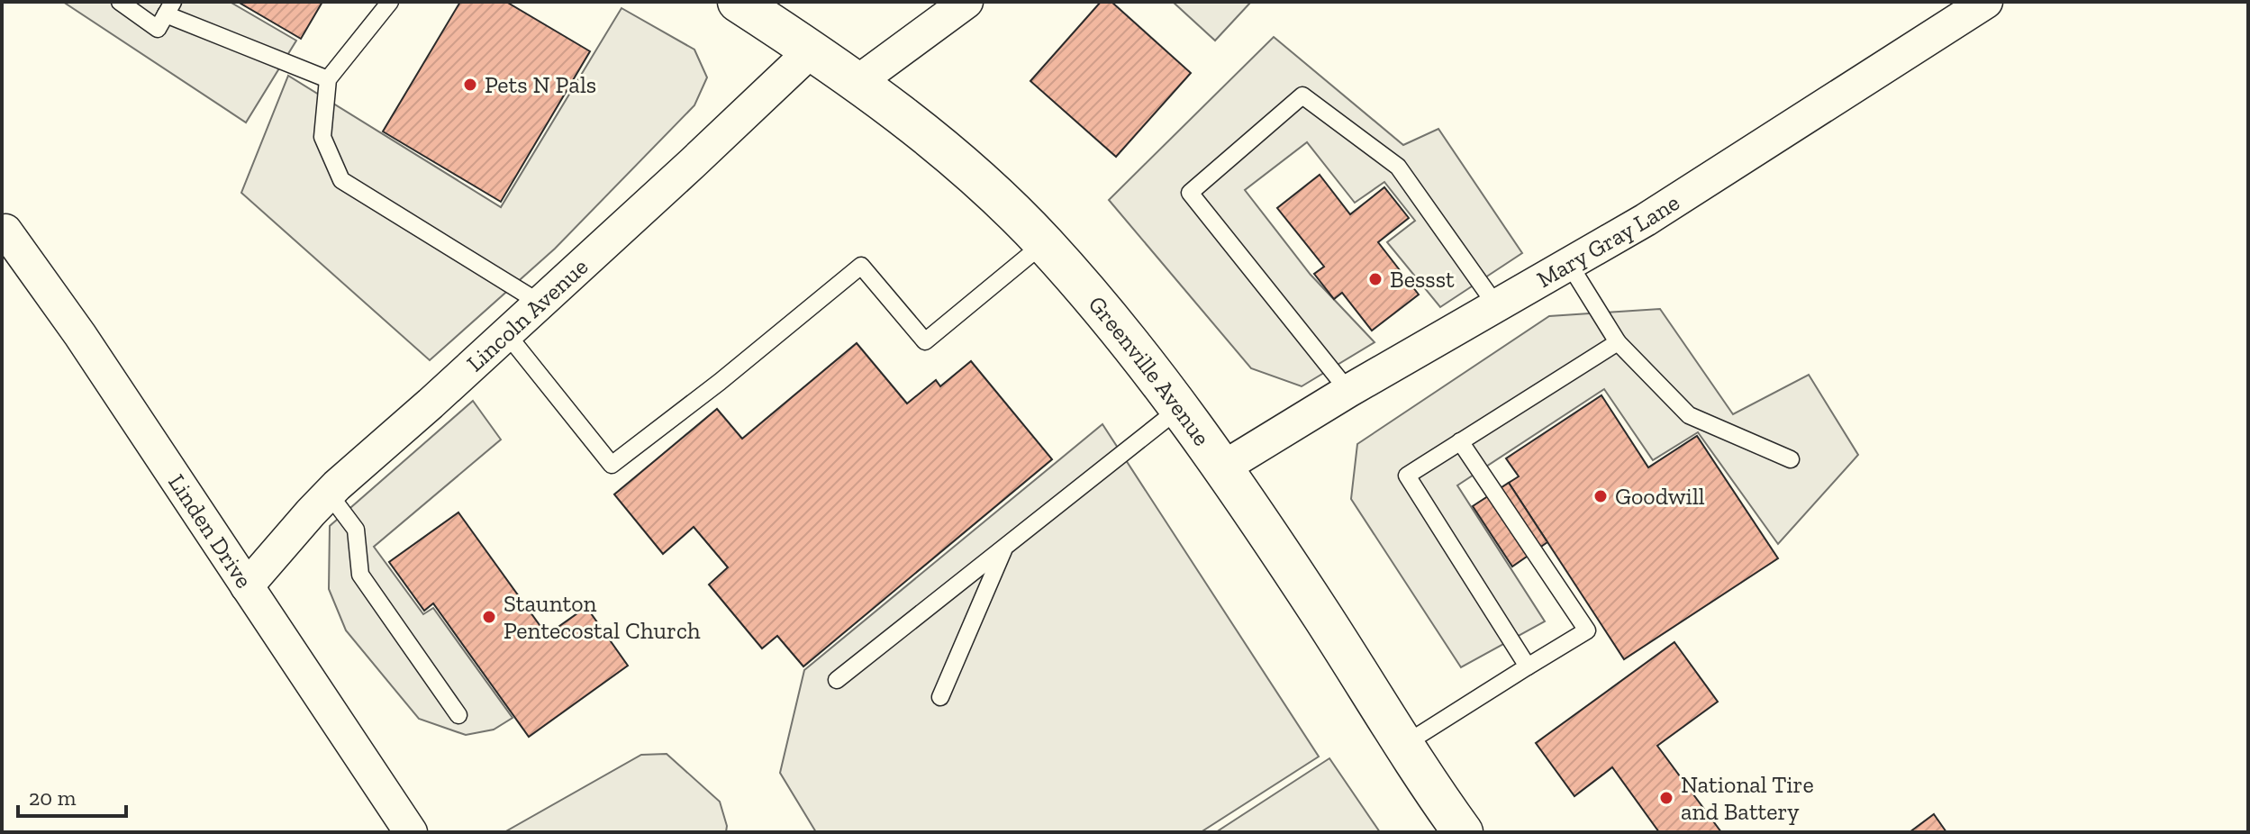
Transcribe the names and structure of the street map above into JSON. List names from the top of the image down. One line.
{"streets":{"main road":["Greenville Avenue"],"street":["Mary Gray Lane","Lincoln Avenue","Linden Drive"]},"crossings":[["Mary Gray Lane","Greenville Avenue"],["Lincoln Avenue","Greenville Avenue"],["Lincoln Avenue","Linden Drive"]],"places":["Pets N Pals","Bessst","Goodwill","Staunton Pentecostal Church","National Tire and Battery"],"scale_bar":"20 m"}
